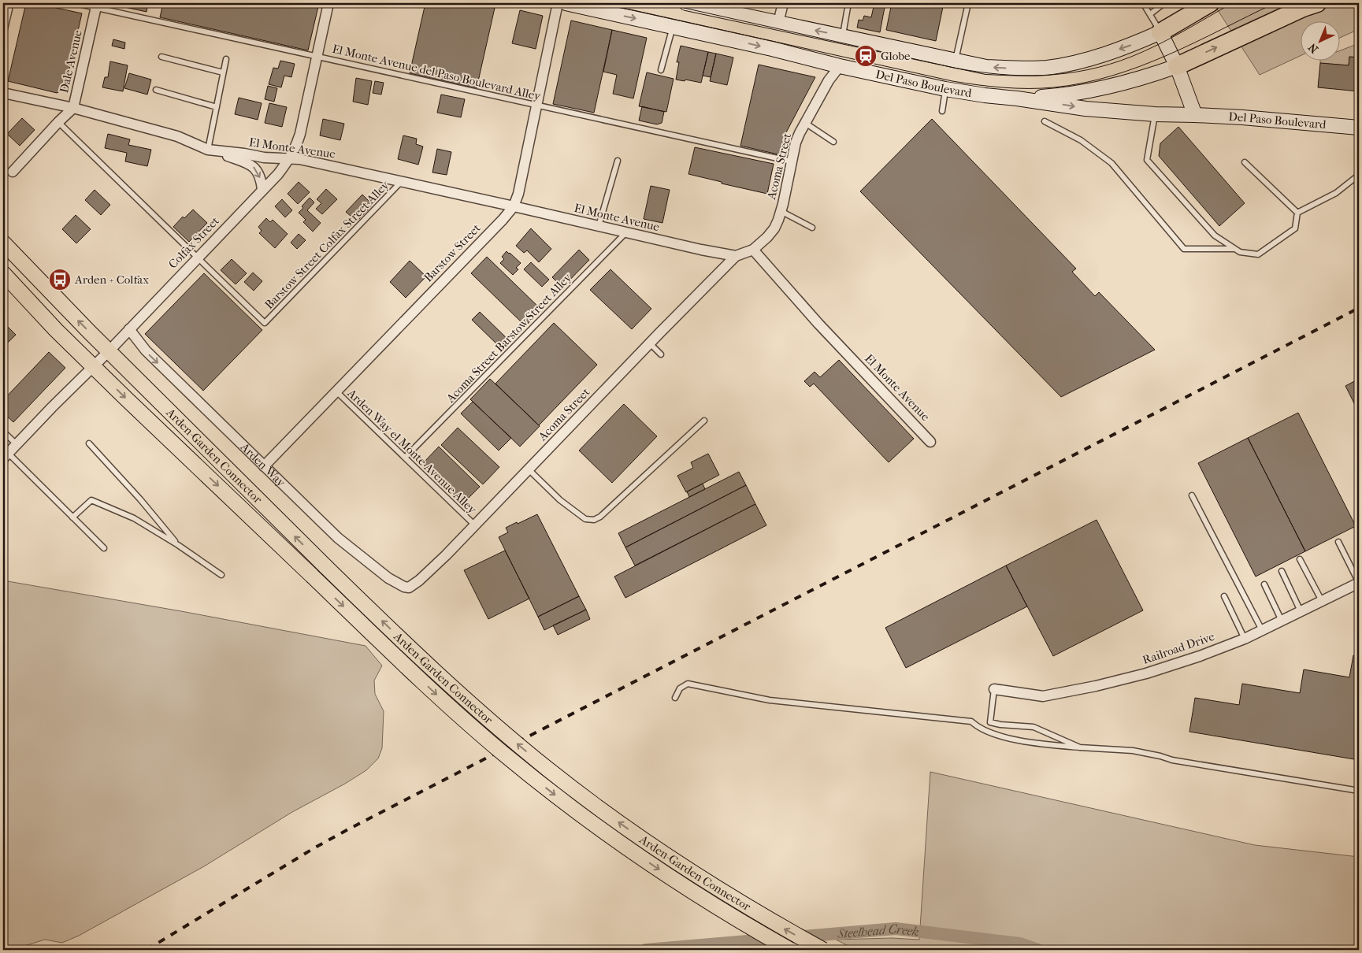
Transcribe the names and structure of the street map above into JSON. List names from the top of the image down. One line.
{"streets":{"main road":["Del Paso Boulevard","Arden-Garden Connector"],"street":["Dale Avenue","El Monte Avenue","Acoma Street","Colfax Street","Barstow Street","Arden Way","Railroad Drive"],"lane":["El Monte Avenue del Paso Boulevard Alley","Barstow Street Colfax Street Alley","Acoma Street Barstow Street Alley","Arden Way el Monte Avenue Alley"]},"crossings":[["Dale Avenue","El Monte Avenue del Paso Boulevard Alley"],["Dale Avenue","El Monte Avenue"],["El Monte Avenue del Paso Boulevard Alley","Acoma Street"],["El Monte Avenue del Paso Boulevard Alley","Colfax Street"],["El Monte Avenue del Paso Boulevard Alley","Barstow Street"],["Del Paso Boulevard","Acoma Street"],["El Monte Avenue","Acoma Street"],["El Monte Avenue","Colfax Street"],["El Monte Avenue","Barstow Street Colfax Street Alley"],["El Monte Avenue","Barstow Street"],["El Monte Avenue","Acoma Street Barstow Street Alley"],["Acoma Street","Arden Way el Monte Avenue Alley"],["Acoma Street","Arden Way"],["Colfax Street","Barstow Street Colfax Street Alley"],["Colfax Street","Arden-Garden Connector"],["Colfax Street","Arden Way"],["Barstow Street","Arden Way el Monte Avenue Alley"],["Barstow Street","Arden Way"],["Acoma Street Barstow Street Alley","Arden Way el Monte Avenue Alley"]],"one_way":["Arden Way"],"water":["Steelhead Creek"],"places":{"station":["Globe"],"bus stop":["Arden + Colfax"]},"north":"bottom left"}
